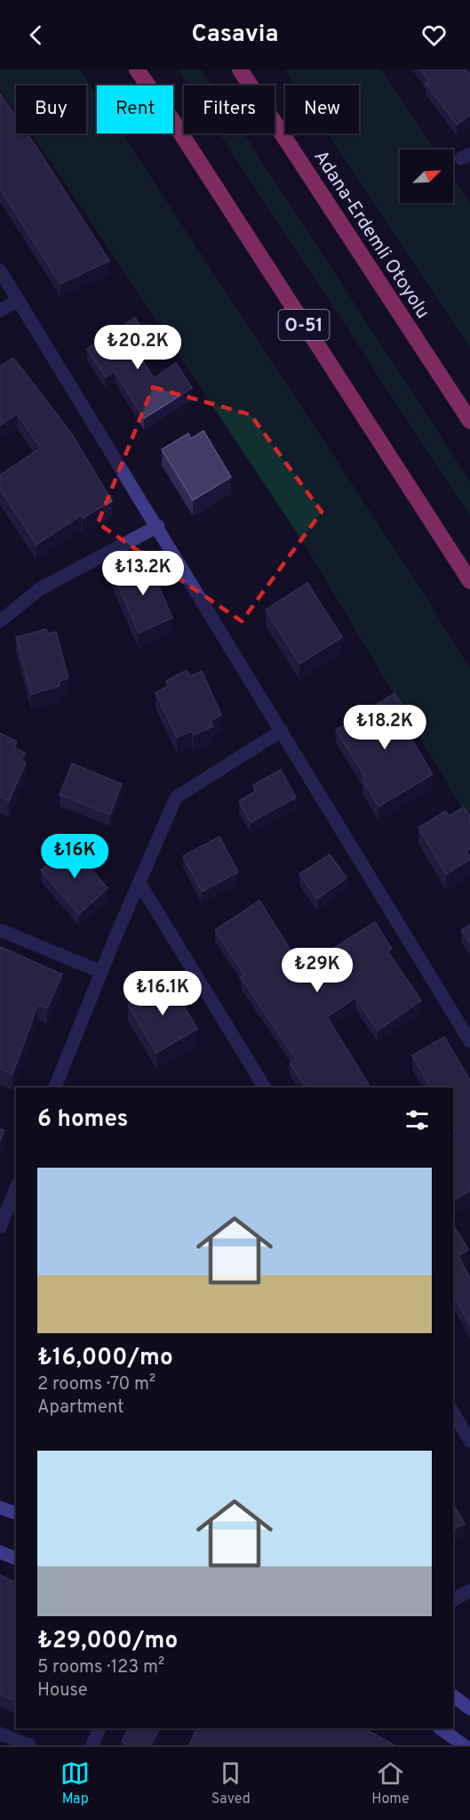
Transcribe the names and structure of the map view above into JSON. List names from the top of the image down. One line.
{"streets":{"highway":["Adana-Erdemli Otoyolu","O-51"]},"north":"top right","page":{"header":"Casavia","chip":["Buy","Rent","Filters","New"],"price":["₺20.2K","₺13.2K","₺18.2K","₺16K","₺29K","₺16.1K"],"heading":"6 homes","list":[{"name":"₺16,000/mo","note":"2 rooms · 70 m² · Apartment"},{"name":"₺29,000/mo","note":"5 rooms · 123 m² · House"}],"tabs":["Map","Saved","Home"]}}
